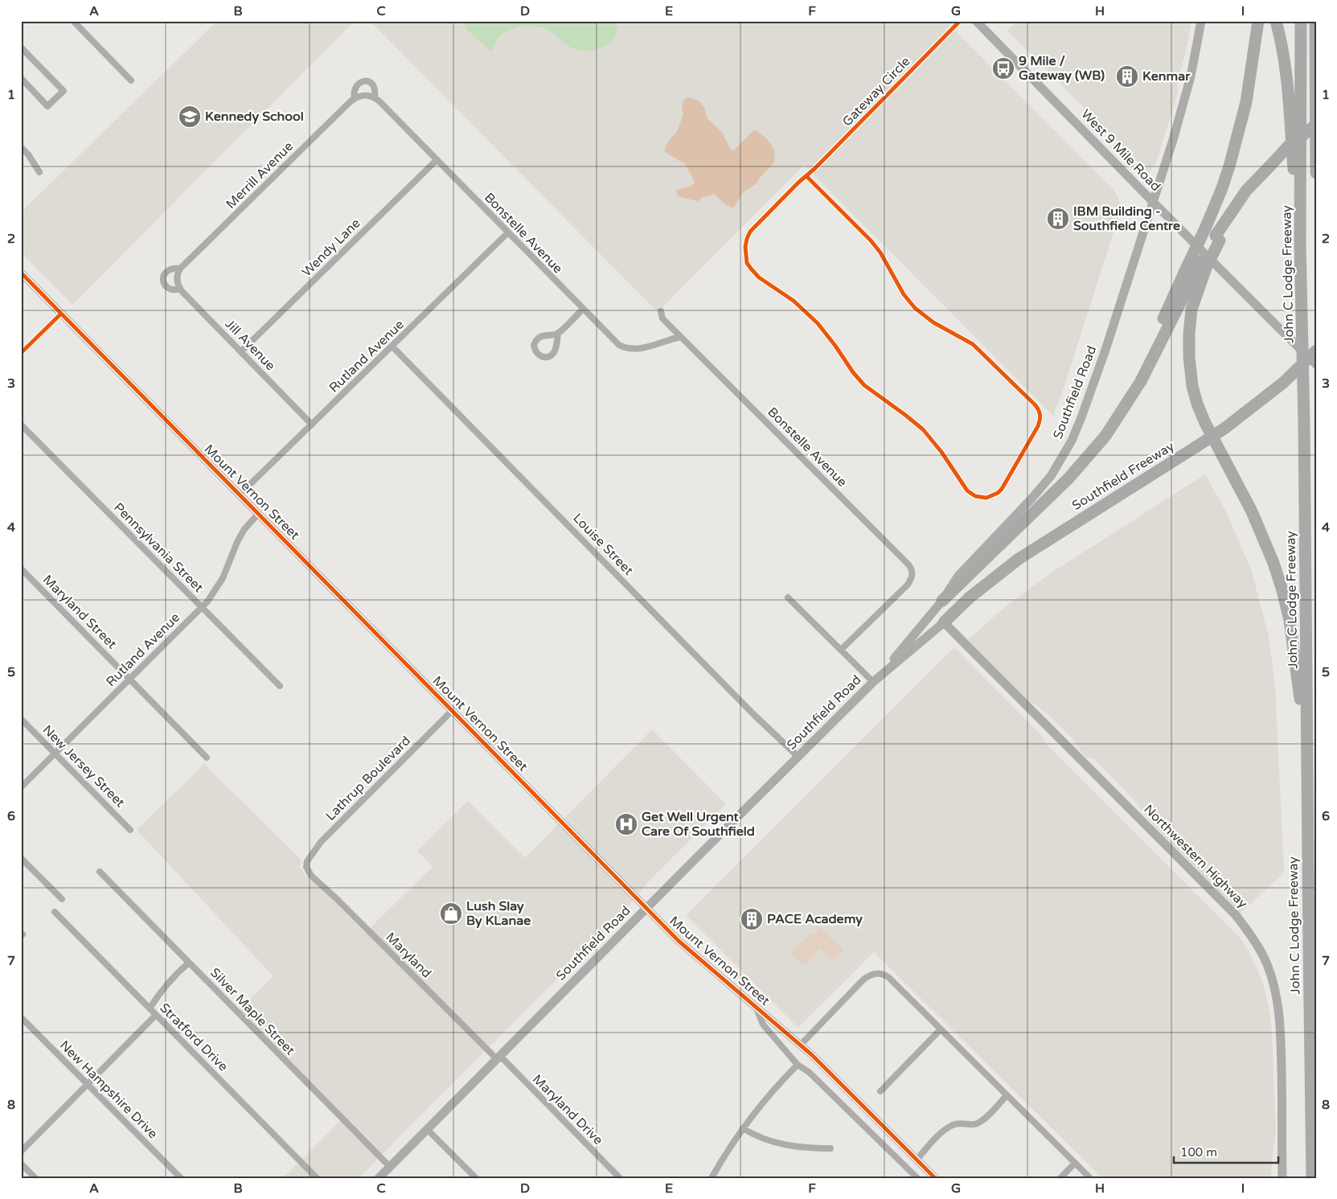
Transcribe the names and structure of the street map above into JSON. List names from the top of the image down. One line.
{"streets":{"highway":["John C Lodge Freeway","Southfield Freeway"],"main road":["West 9 Mile Road","Southfield Road","Northwestern Highway"],"street":["Gateway Circle","Merrill Avenue","Bonstelle Avenue","Wendy Lane","Jill Avenue","Rutland Avenue","Mount Vernon Street","Louise Street","Pennsylvania Street","Maryland Street","New Jersey Street","Lathrup Boulevard","Maryland","Silver Maple Street","Stratford Drive","New Hampshire Drive","Maryland Drive"]},"crossings":[["West 9 Mile Road","Southfield Road"],["Merrill Avenue","Bonstelle Avenue"],["Merrill Avenue","Jill Avenue"],["Bonstelle Avenue","Wendy Lane"],["Bonstelle Avenue","Rutland Avenue"],["Wendy Lane","Jill Avenue"],["Jill Avenue","Rutland Avenue"],["Rutland Avenue","Mount Vernon Street"],["Rutland Avenue","Louise Street"],["Rutland Avenue","Pennsylvania Street"],["Rutland Avenue","Maryland Street"],["Rutland Avenue","New Jersey Street"],["Southfield Road","Southfield Freeway"],["Southfield Road","Mount Vernon Street"],["Southfield Road","Louise Street"],["Southfield Road","Northwestern Highway"],["Southfield Road","Maryland"],["Southfield Road","Silver Maple Street"],["Southfield Road","Maryland Drive"],["Southfield Freeway","Northwestern Highway"],["Mount Vernon Street","Lathrup Boulevard"],["Lathrup Boulevard","Maryland"],["Maryland","Maryland Drive"]],"places":{"bus stop":["9 Mile / Gateway (WB)"],"building":["Kenmar","IBM Building - Southfield Centre","PACE Academy"],"school or university":["Kennedy School"],"hospital":["Get Well Urgent Care Of Southfield"],"shop":["Lush Slay By KLanae"]},"scale_bar":"100 m","grid":{"columns":["A","B","C","D","E","F","G","H","I"],"rows":["1","2","3","4","5","6","7","8"]}}
